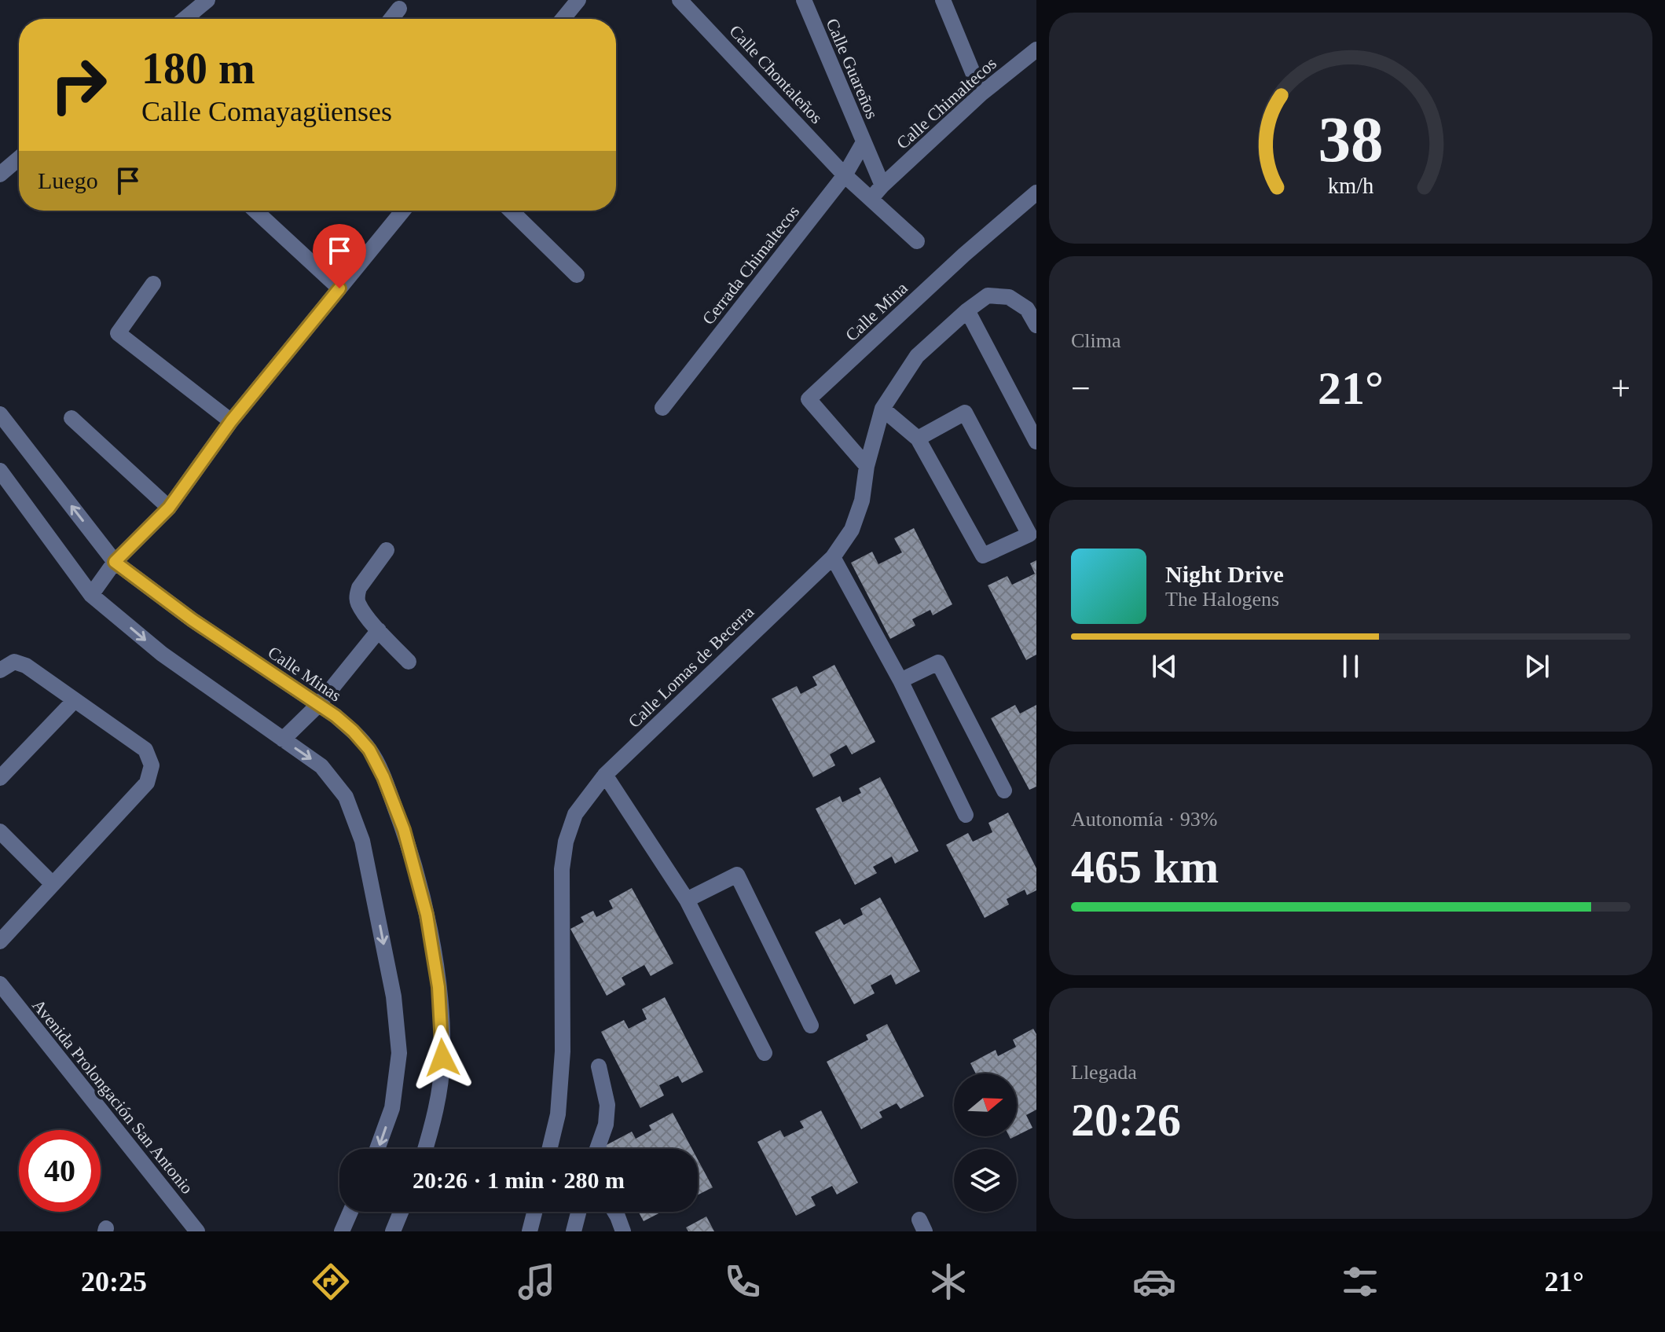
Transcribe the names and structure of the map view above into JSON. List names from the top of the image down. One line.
{"streets":{"street":["Calle Guareños","Calle Chontaleños","Calle Chimaltecos","Cerrada Chimaltecos","Calle Mina","Calle Lomas de Becerra","Calle Minas","Avenida Prolongación San Antonio"]},"crossings":[["Calle Guareños","Calle Chimaltecos"],["Calle Guareños","Cerrada Chimaltecos"],["Calle Chontaleños","Calle Chimaltecos"],["Calle Chontaleños","Cerrada Chimaltecos"],["Calle Mina","Calle Lomas de Becerra"]],"north":"right","page":{"turn":["180 m","Calle Comayagüenses"],"then":"Luego","tile":["Clima",["Autonomía · 93%","465 km"],["Llegada","20:26"]],"heat":["−","21°","+"],"song":["Night Drive","The Halogens"],"limit":"40","trip":"20:26 · 1 min · 280 m","tabs":["20:25","21°"],"gauge":["38","km/h"]}}
